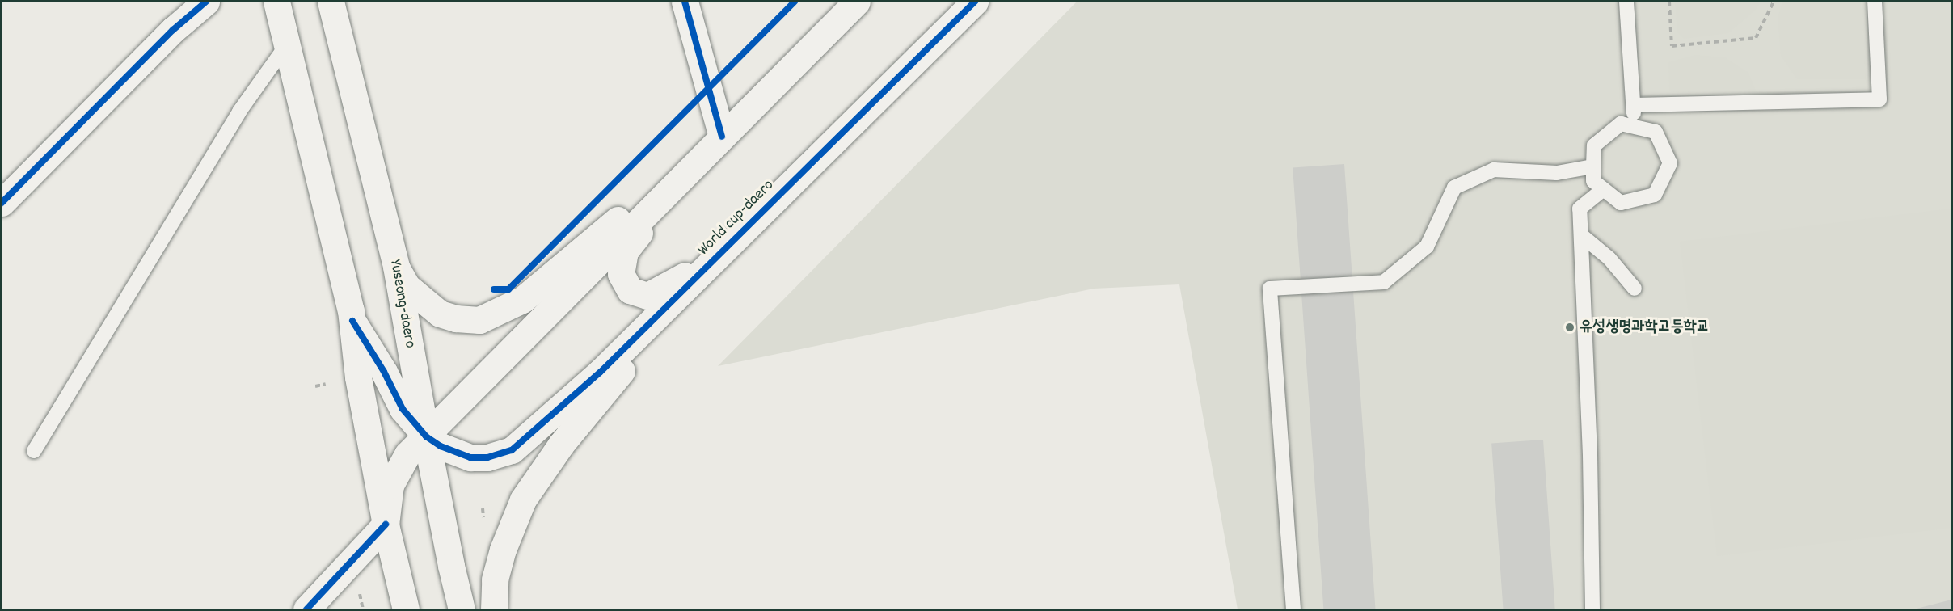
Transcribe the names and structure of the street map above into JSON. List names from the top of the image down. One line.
{"streets":{"street":["World cup-daero","Yuseong-daero"]},"crossings":[["World cup-daero","Yuseong-daero"]],"places":["유성생명과학고등학교"]}
